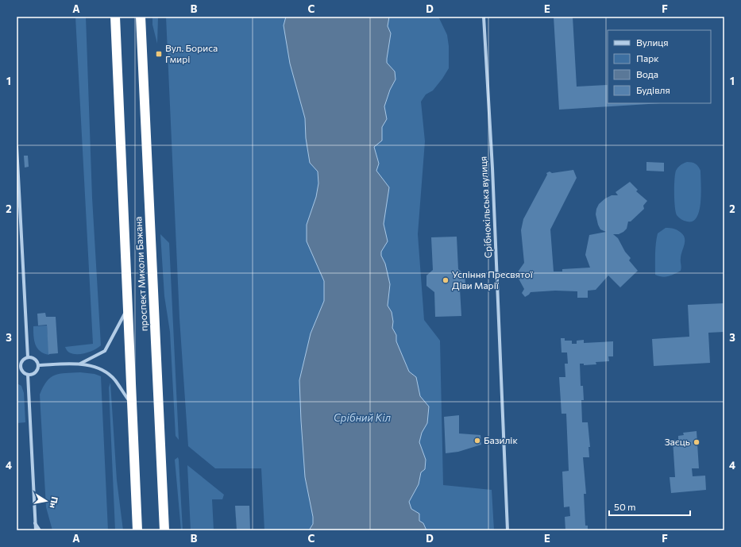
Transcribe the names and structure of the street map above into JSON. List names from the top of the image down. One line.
{"streets":{"highway":["проспект Миколи Бажана"],"street":["Срібнокільська вулиця"]},"water":["Срібний Кіл"],"places":{"transit":["Вул. Бориса Гмирі"],"other":["Успіння Пресвятої Діви Марії","Базилік","Заєць"]},"legend":["Вулиця","Парк","Вода","Будівля"],"scale_bar":"50 m","north":"right","grid":{"columns":["A","B","C","D","E","F"],"rows":["1","2","3","4"]}}
